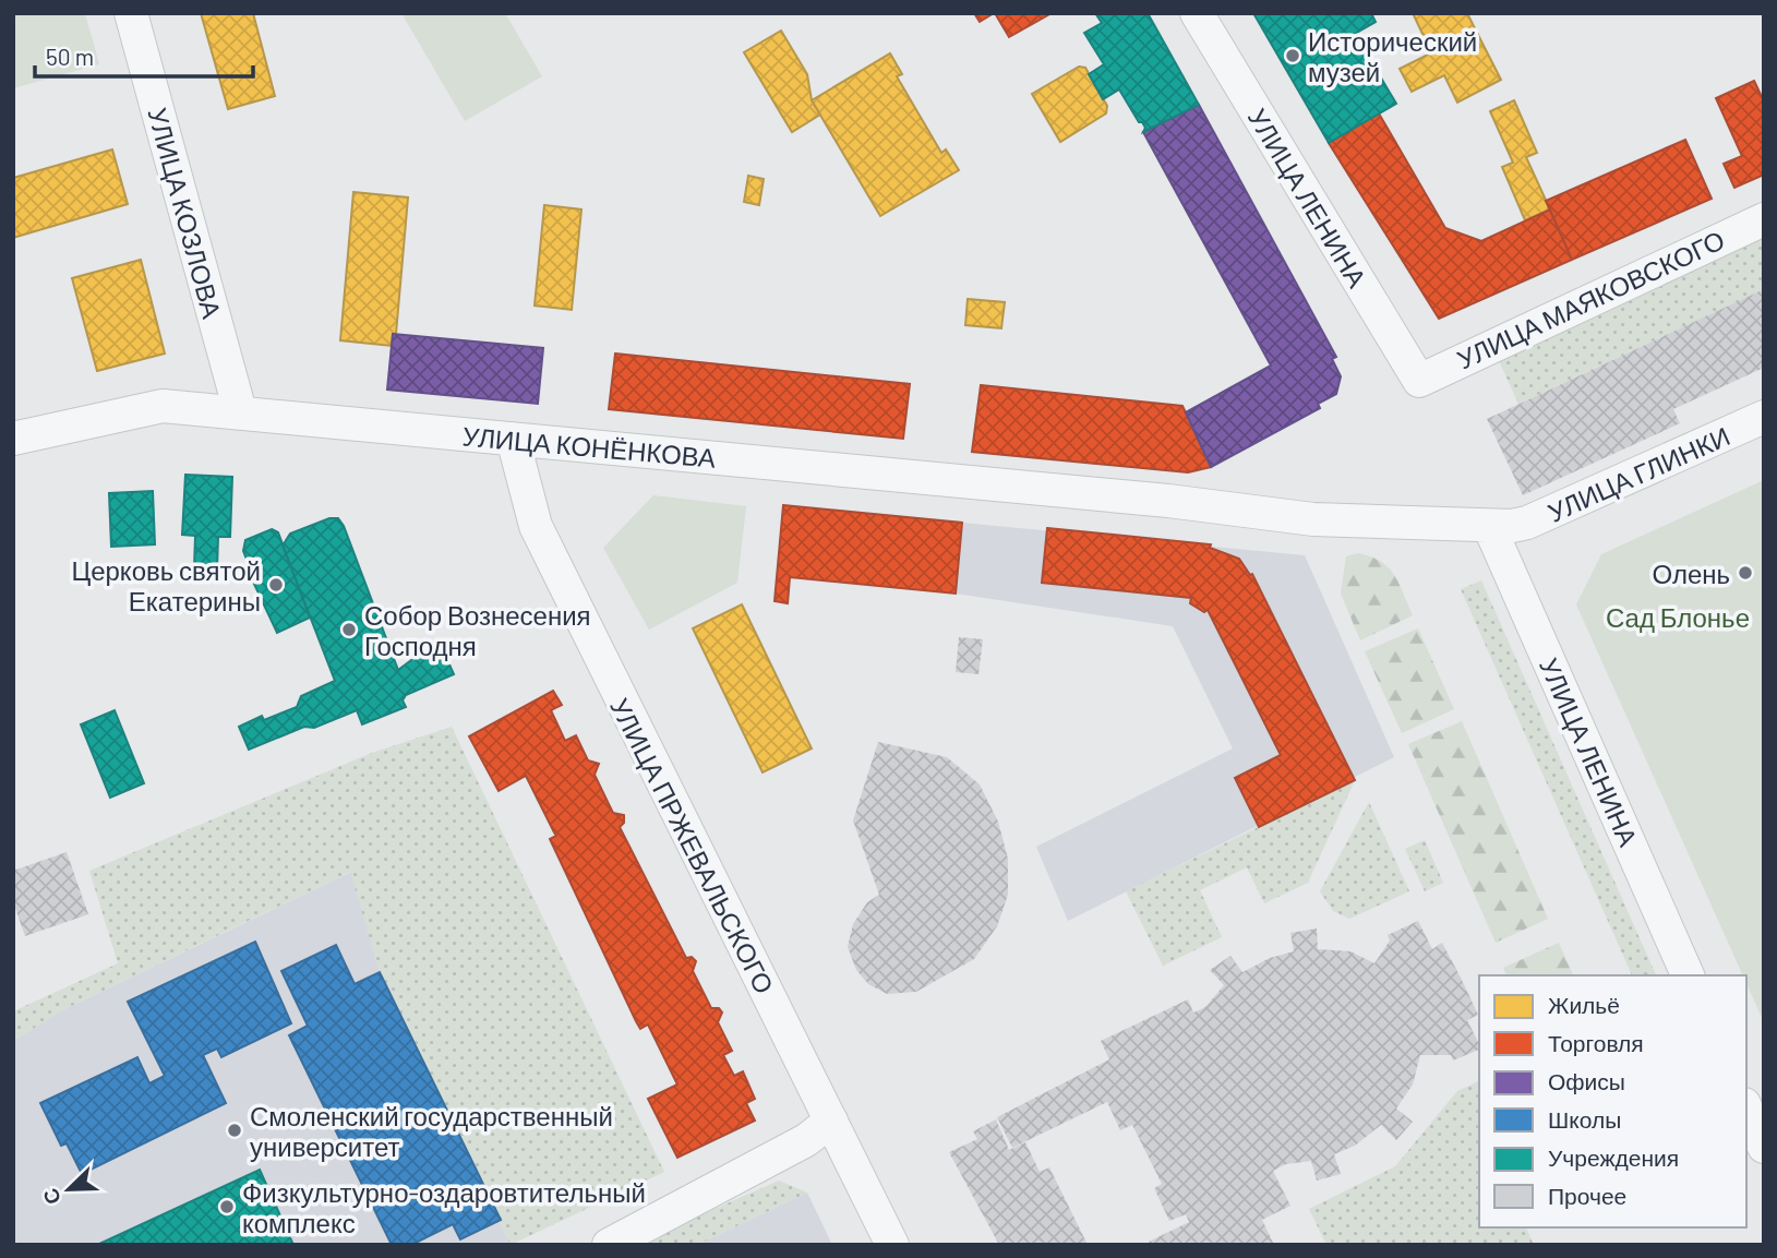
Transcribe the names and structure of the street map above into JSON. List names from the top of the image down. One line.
{"streets":{"street":["УЛИЦА ЛЕНИНА","УЛИЦА КОЗЛОВА","УЛИЦА МАЯКОВСКОГО","УЛИЦА КОНЁНКОВА","УЛИЦА ГЛИНКИ","УЛИЦА ПРЖЕВАЛЬСКОГО"]},"crossings":[["УЛИЦА ЛЕНИНА","УЛИЦА МАЯКОВСКОГО"],["УЛИЦА ЛЕНИНА","УЛИЦА КОНЁНКОВА"],["УЛИЦА ЛЕНИНА","УЛИЦА ГЛИНКИ"],["УЛИЦА КОЗЛОВА","УЛИЦА КОНЁНКОВА"],["УЛИЦА КОНЁНКОВА","УЛИЦА ГЛИНКИ"],["УЛИЦА КОНЁНКОВА","УЛИЦА ПРЖЕВАЛЬСКОГО"]],"parks":["Сад Блонье"],"places":["Исторический музей","Олень","Церковь святой Екатерины","Собор Вознесения Господня","Смоленский государственный университет","Физкультурно-оздаровтительный комплекс"],"legend":["Жильё","Торговля","Офисы","Школы","Учреждения","Прочее"],"scale_bar":"50 m","north":"bottom left"}
